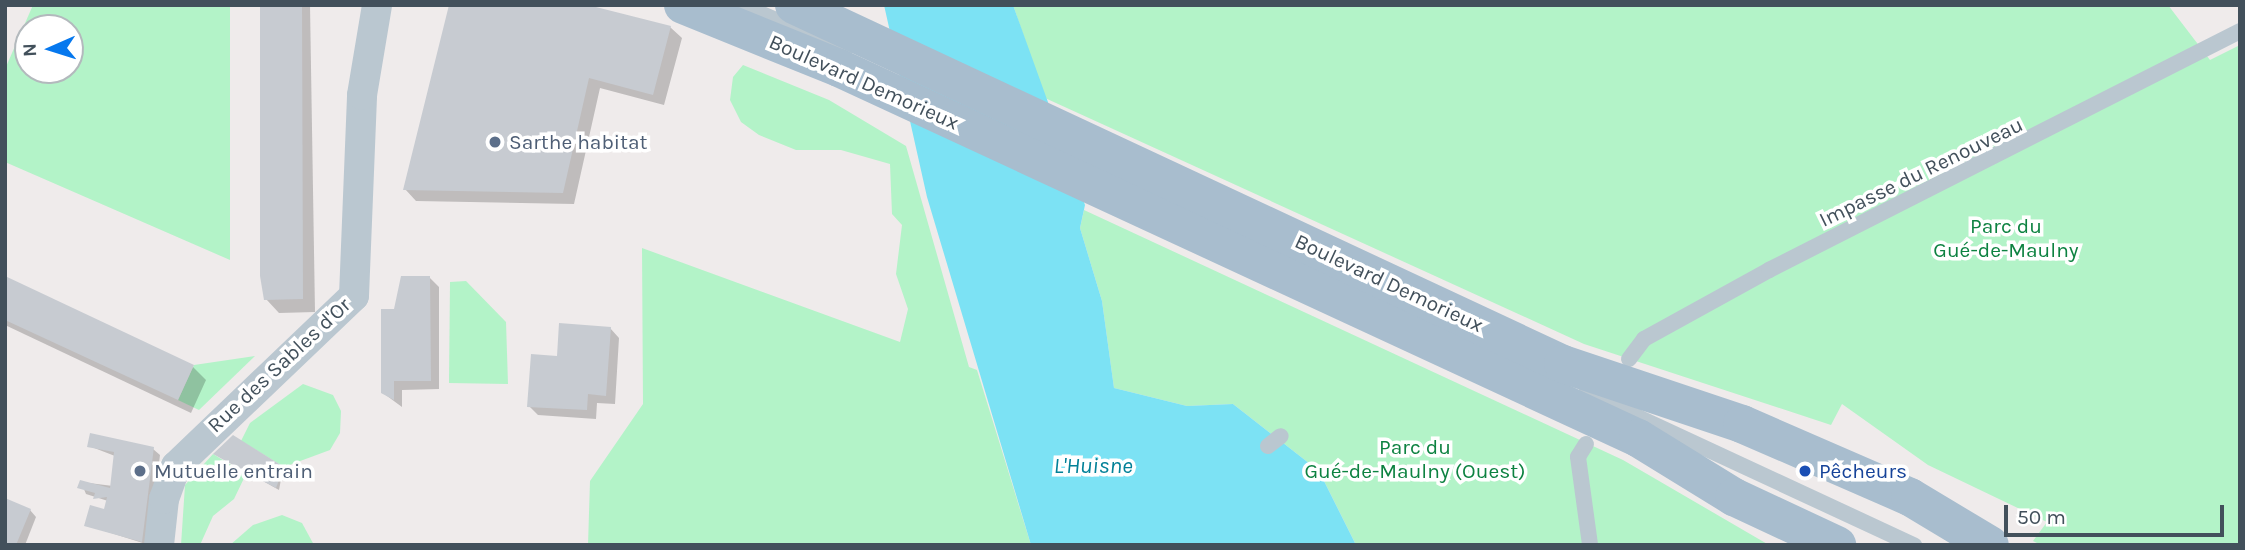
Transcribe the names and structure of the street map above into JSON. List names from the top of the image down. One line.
{"streets":{"main road":["Boulevard Demorieux"],"street":["Rue des Sables d'Or"],"lane":["Impasse du Renouveau"]},"water":["L'Huisne"],"parks":["Parc du Gué-de-Maulny","Parc du Gué-de-Maulny (Ouest)"],"places":["Sarthe habitat","Mutuelle entrain","Pêcheurs"],"scale_bar":"50 m","north":"left"}
